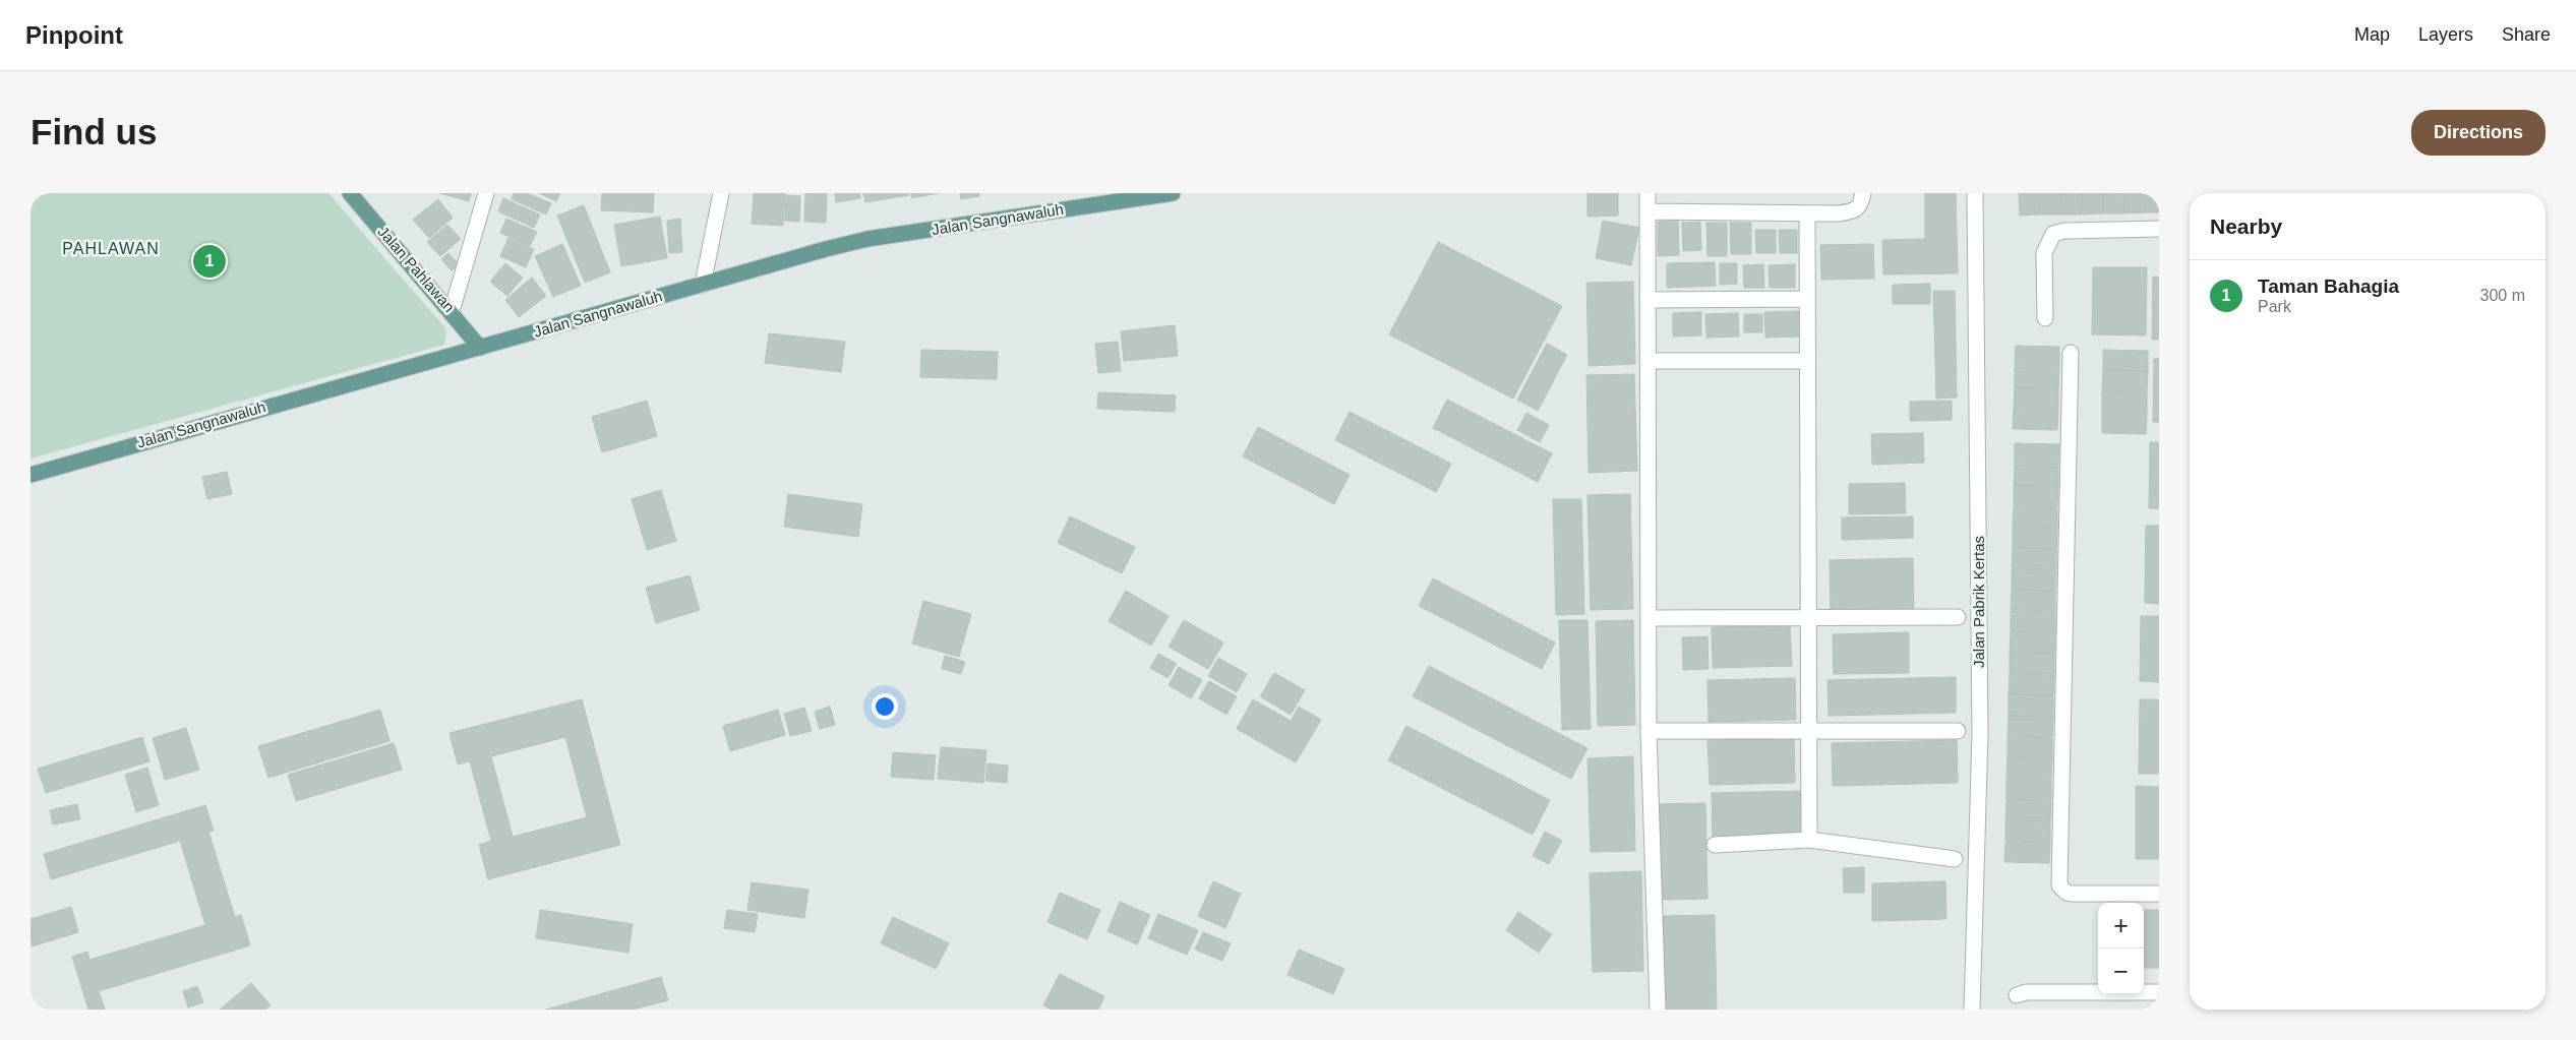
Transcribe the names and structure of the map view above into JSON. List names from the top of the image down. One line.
{"streets":{"main road":["Jalan Sangnawaluh","Jalan Pahlawan"],"street":["Jalan Pabrik Kertas"]},"crossings":[["Jalan Sangnawaluh","Jalan Pahlawan"]],"districts":["PAHLAWAN"],"page":{"header":"Pinpoint","nav":["Map","Layers","Share"],"buttons":"Directions","title":"Find us","heading":"Nearby","pins":"1","list":[{"mark":"1","name":"Taman Bahagia","note":"Park","value":"300 m"}],"map_buttons":["+","−"]}}
